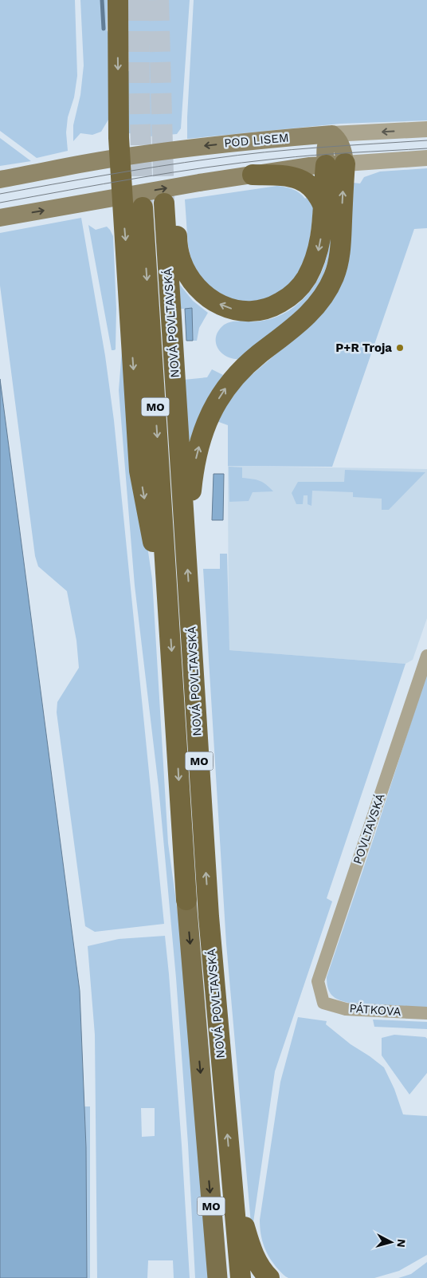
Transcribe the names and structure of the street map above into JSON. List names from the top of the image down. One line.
{"streets":{"highway":["NOVÁ POVLTAVSKÁ","MO"],"main road":["POD LISEM"],"street":["POVLTAVSKÁ","PÁTKOVA"]},"crossings":[["POVLTAVSKÁ","PÁTKOVA"]],"places":["P+R Troja"],"north":"right"}
